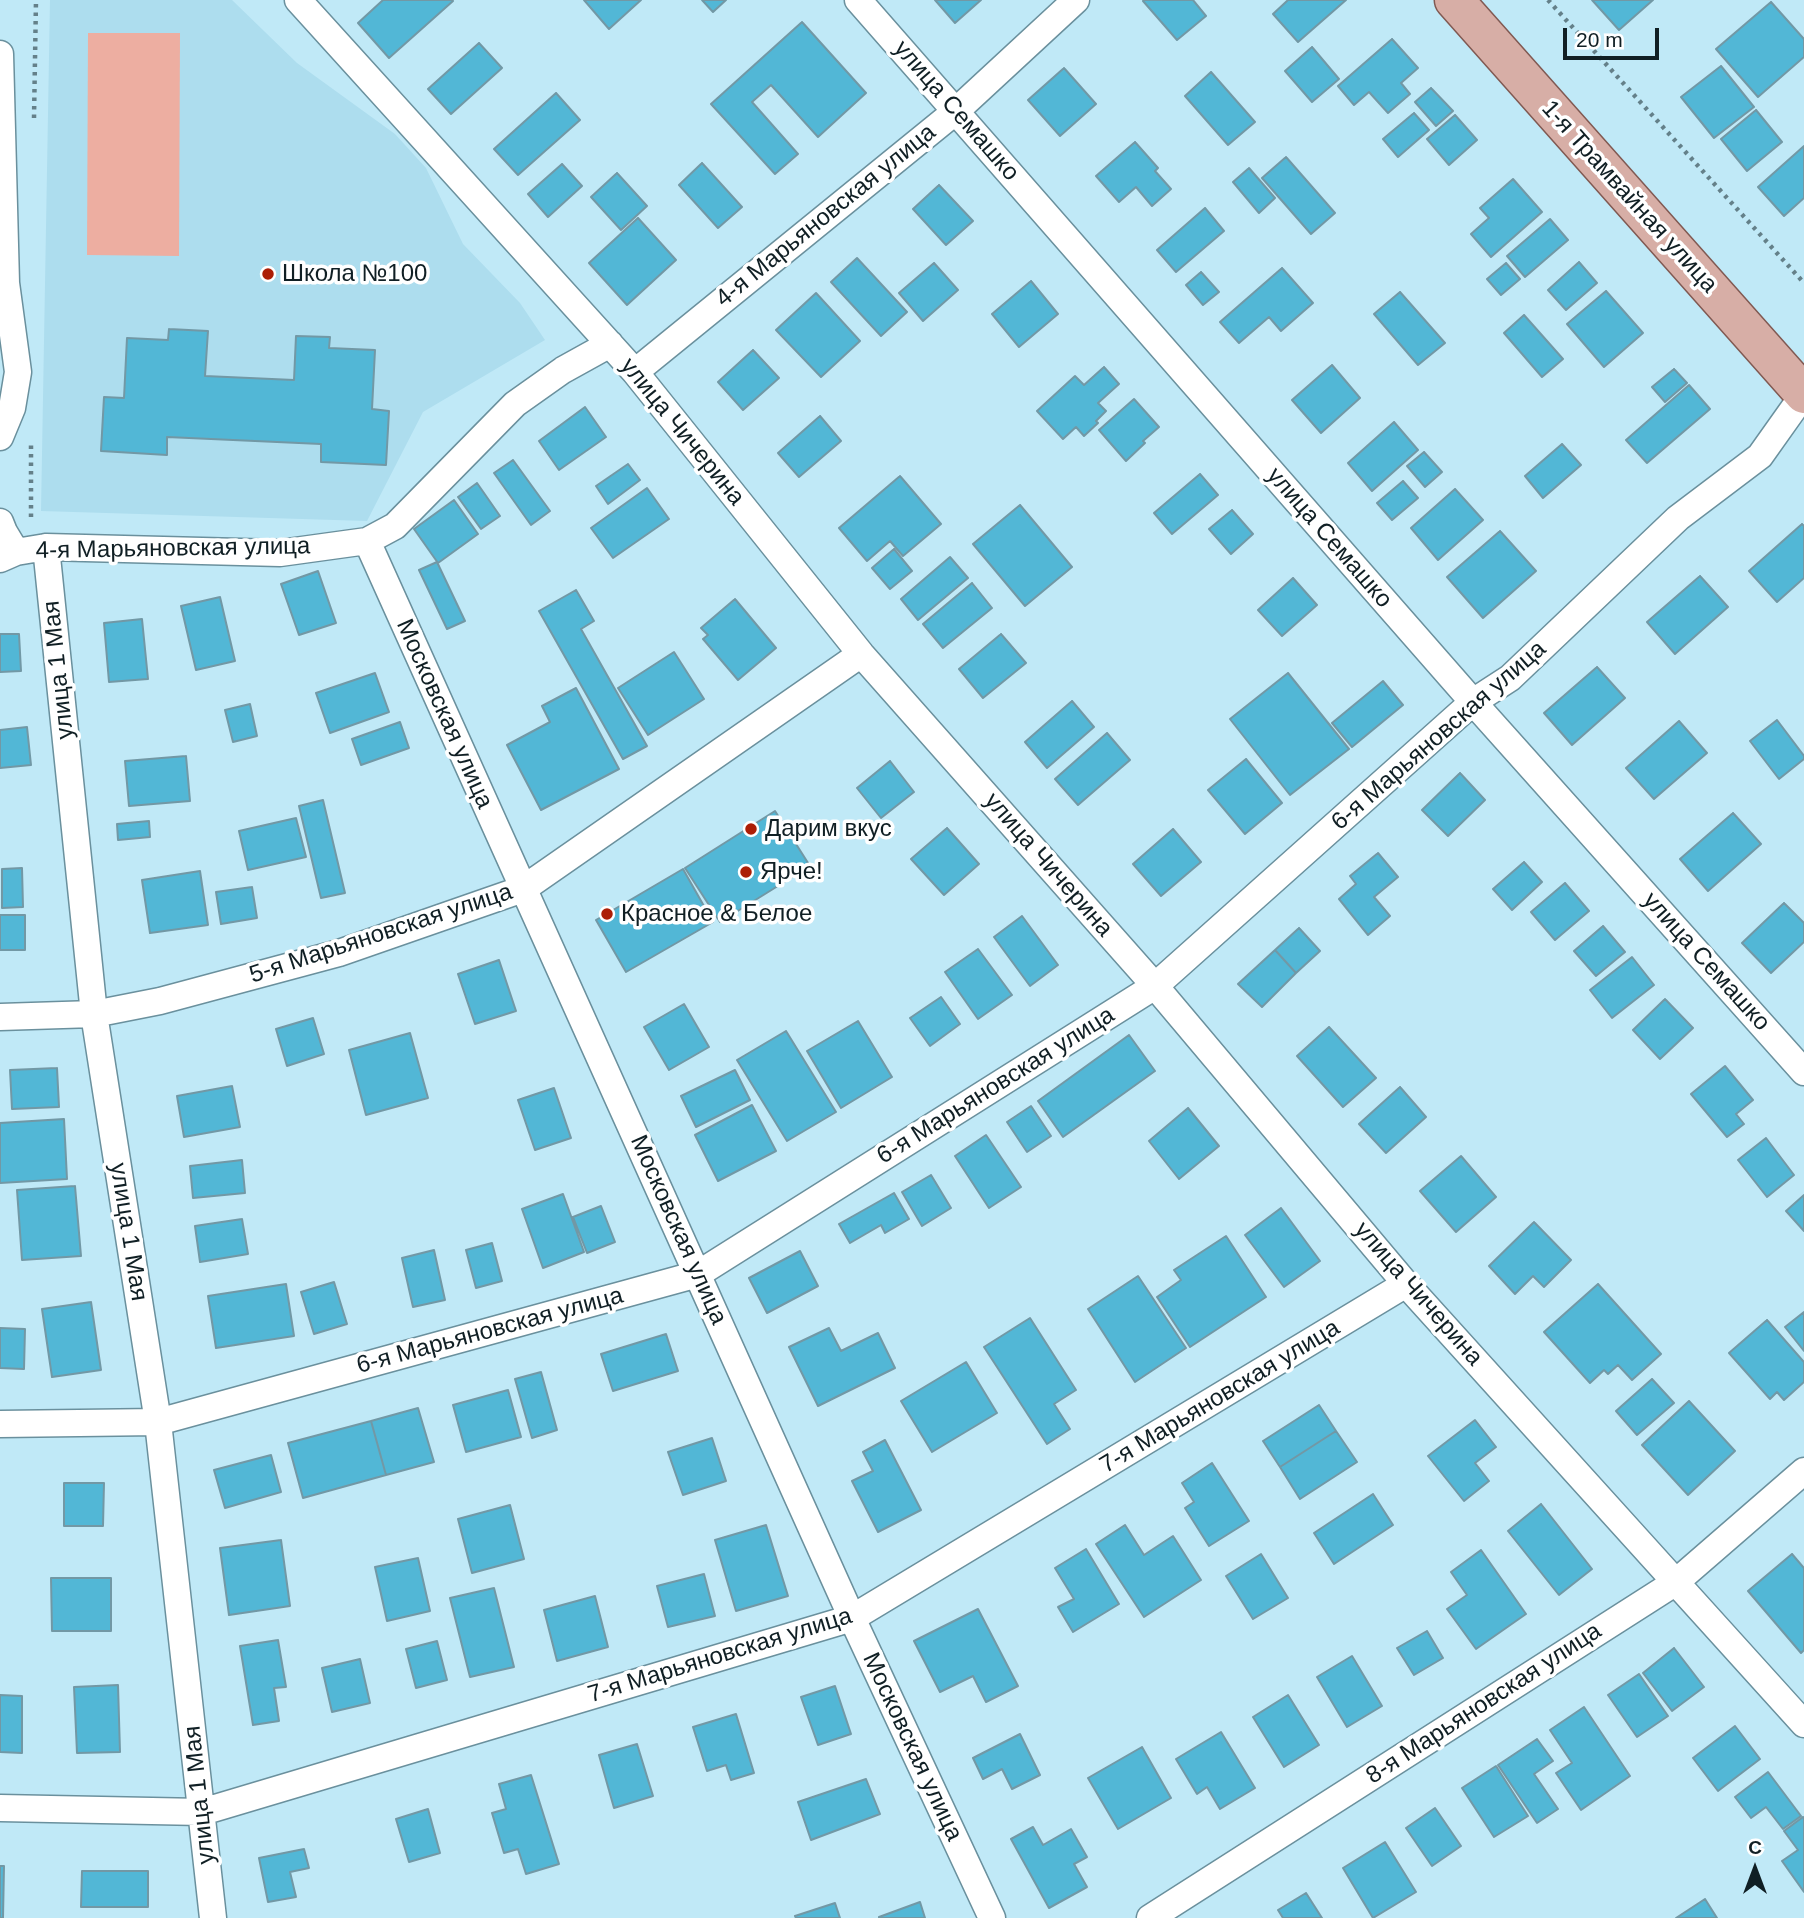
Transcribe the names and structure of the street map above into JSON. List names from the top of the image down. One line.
{"streets":{"main road":["1-я Трамвайная улица"],"street":["улица Семашко","4-я Марьяновская улица","улица Чичерина","улица 1 Мая","Московская улица","6-я Марьяновская улица","5-я Марьяновская улица","7-я Марьяновская улица","8-я Марьяновская улица"]},"crossings":[["улица Семашко","4-я Марьяновская улица"],["улица Семашко","6-я Марьяновская улица"],["1-я Трамвайная улица","6-я Марьяновская улица"],["4-я Марьяновская улица","улица Чичерина"],["4-я Марьяновская улица","улица 1 Мая"],["4-я Марьяновская улица","Московская улица"],["улица Чичерина","6-я Марьяновская улица"],["улица Чичерина","5-я Марьяновская улица"],["улица Чичерина","7-я Марьяновская улица"],["улица Чичерина","8-я Марьяновская улица"],["улица 1 Мая","6-я Марьяновская улица"],["улица 1 Мая","5-я Марьяновская улица"],["улица 1 Мая","7-я Марьяновская улица"],["Московская улица","6-я Марьяновская улица"],["Московская улица","5-я Марьяновская улица"],["Московская улица","7-я Марьяновская улица"]],"places":["Школа №100","Дарим вкус","Ярче!","Красное & Белое"],"scale_bar":"20 m","north":"top"}
